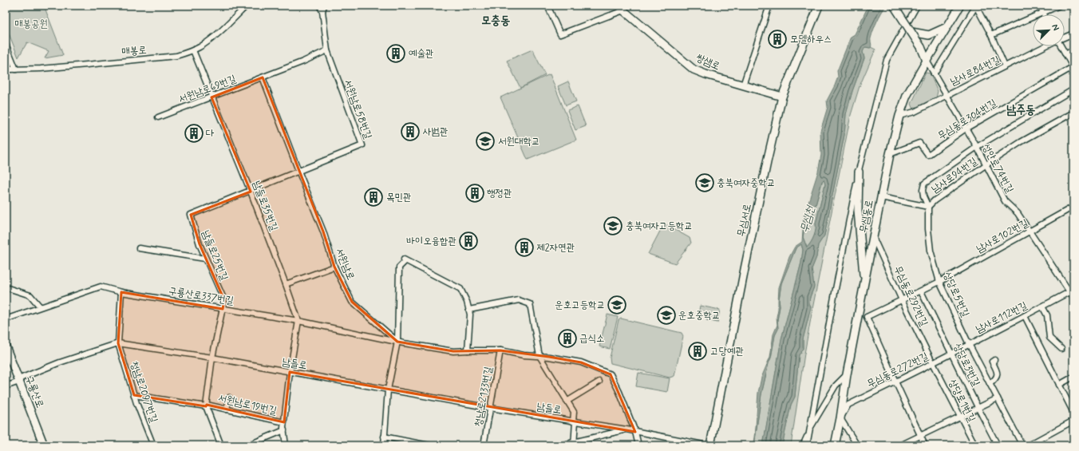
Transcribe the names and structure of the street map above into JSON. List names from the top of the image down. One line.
{"streets":{"street":["매봉로","쌍샘로","남사로84번길","서원남로69번길","서원남로58번길","무심동로304번길","성안로74번길","남사로94번길","남들로35번길","무심동로","무심서로","남사로102번길","남들로25번길","서원남로","상당로5번길","구룡산로337번길","무심동로292번길","남사로112번길","남들로","상당로3번길","무심동로272번길","구룡산로","청남로2097번길","청남로2133번길","상당로1번길","서원남로19번길"]},"crossings":[["매봉로","남들로35번길"],["쌍샘로","무심서로"],["남사로84번길","성안로74번길"],["남사로84번길","무심동로"],["서원남로69번길","서원남로58번길"],["서원남로69번길","남들로35번길"],["서원남로69번길","서원남로"],["서원남로58번길","서원남로"],["무심동로304번길","성안로74번길"],["무심동로304번길","무심동로"],["성안로74번길","남사로94번길"],["성안로74번길","무심동로"],["성안로74번길","남사로102번길"],["성안로74번길","상당로5번길"],["성안로74번길","남사로112번길"],["남사로94번길","상당로5번길"],["남들로35번길","남들로25번길"],["남들로35번길","구룡산로337번길"],["남들로35번길","남들로"],["남들로35번길","서원남로19번길"],["무심동로","무심동로292번길"],["무심동로","무심동로272번길"],["남사로102번길","상당로5번길"],["남사로102번길","무심동로292번길"],["남사로102번길","상당로3번길"],["남들로25번길","구룡산로337번길"],["남들로25번길","남들로"],["남들로25번길","서원남로19번길"],["서원남로","구룡산로337번길"],["상당로5번길","남사로112번길"],["상당로5번길","무심동로272번길"],["구룡산로337번길","남들로"],["구룡산로337번길","청남로2133번길"],["무심동로292번길","무심동로272번길"],["무심동로292번길","상당로1번길"],["남사로112번길","무심동로272번길"],["남들로","구룡산로"],["남들로","청남로2097번길"],["남들로","청남로2133번길"],["상당로3번길","무심동로272번길"],["무심동로272번길","상당로1번길"],["청남로2097번길","서원남로19번길"]],"districts":["모충동","남주동"],"water":["무심천"],"parks":["매봉공원"],"places":{"building":["모델하우스","예술관","사범관","다","행정관","목민관","바이오융합관","제2자연관","급식소","고당예관"],"school or university":["서원대학교","충북여자중학교","충북여자고등학교","운호고등학교","운호중학교"]},"north":"top right"}
